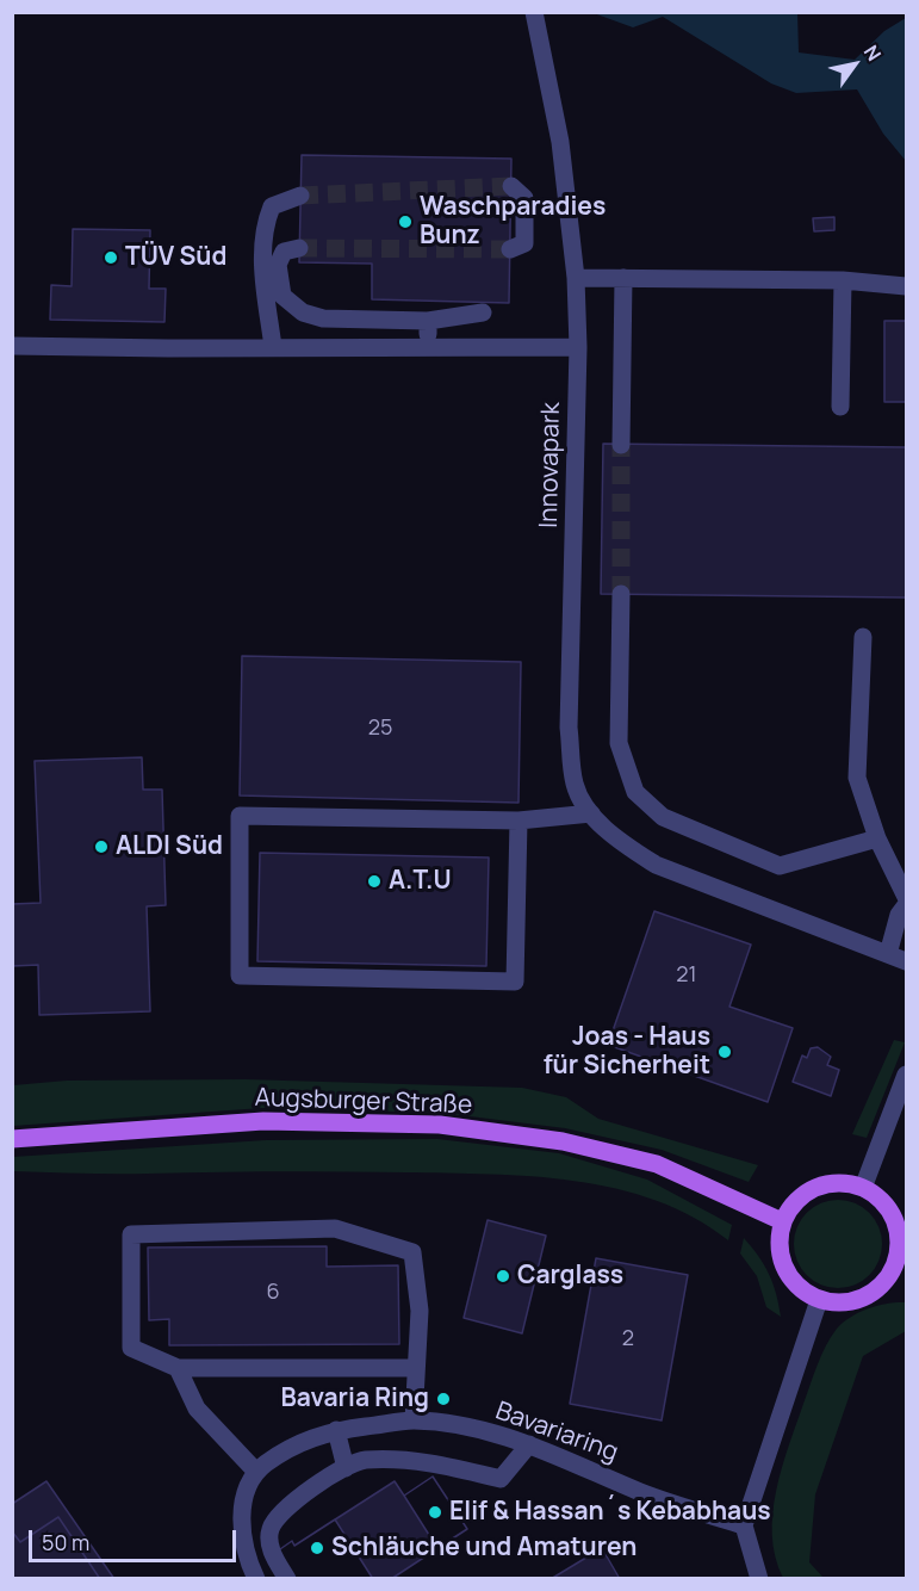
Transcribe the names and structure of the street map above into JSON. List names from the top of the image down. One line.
{"streets":{"main road":["Augsburger Straße"],"street":["Innovapark","Bavariaring"]},"places":["Waschparadies Bunz","TÜV Süd","ALDI Süd","A.T.U","Joas - Haus für Sicherheit","Carglass","Bavaria Ring","Elif & Hassan´s Kebabhaus","Schläuche und Amaturen"],"house_numbers":["25","21","6","2"],"scale_bar":"50 m","north":"top right"}
